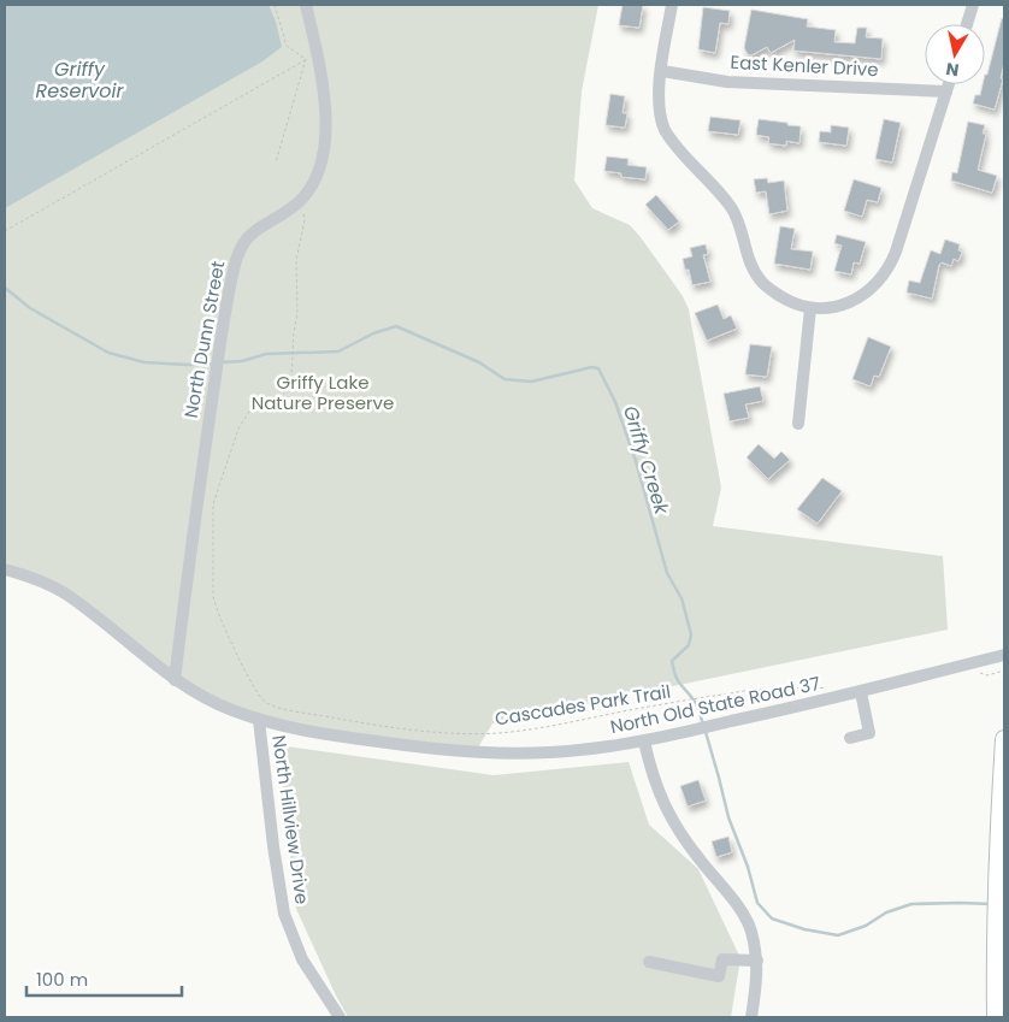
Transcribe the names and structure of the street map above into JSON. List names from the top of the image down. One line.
{"streets":{"street":["East Kenler Drive","North Dunn Street","North Old State Road 37","North Hillview Drive"],"path":["Cascades Park Trail"]},"crossings":[["North Dunn Street","Cascades Park Trail"],["North Dunn Street","North Old State Road 37"],["North Old State Road 37","North Hillview Drive"]],"water":["Griffy Reservoir","Griffy Creek"],"parks":["Griffy Lake Nature Preserve"],"scale_bar":"100 m","north":"bottom"}
